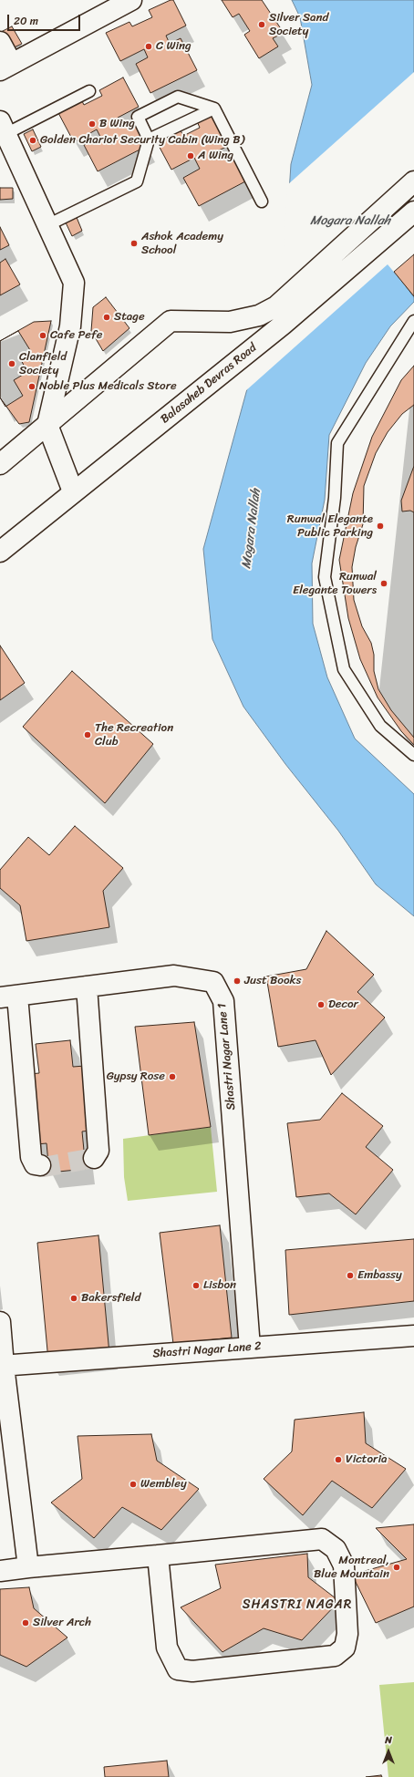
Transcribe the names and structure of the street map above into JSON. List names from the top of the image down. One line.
{"streets":{"street":["Balasaheb Devras Road","Shastri Nagar Lane 1","Shastri Nagar Lane 2"]},"crossings":[["Shastri Nagar Lane 1","Shastri Nagar Lane 2"]],"districts":["SHASTRI NAGAR"],"water":["Mogara Nallah"],"places":["Silver Sand Society","C Wing","B Wing","Golden Chariot Security Cabin (Wing B)","A Wing","Ashok Academy School","Stage","Cafe Pefe","Clanfield Society","Noble Plus Medicals Store","Runwal Elegante Public Parking","Runwal Elegante Towers","The Recreation Club","Just Books","Decor","Gypsy Rose","Embassy","Lisbon","Bakersfield","Victoria","Wembley","Montreal, Blue Mountain","Silver Arch"],"scale_bar":"20 m","north":"top"}
